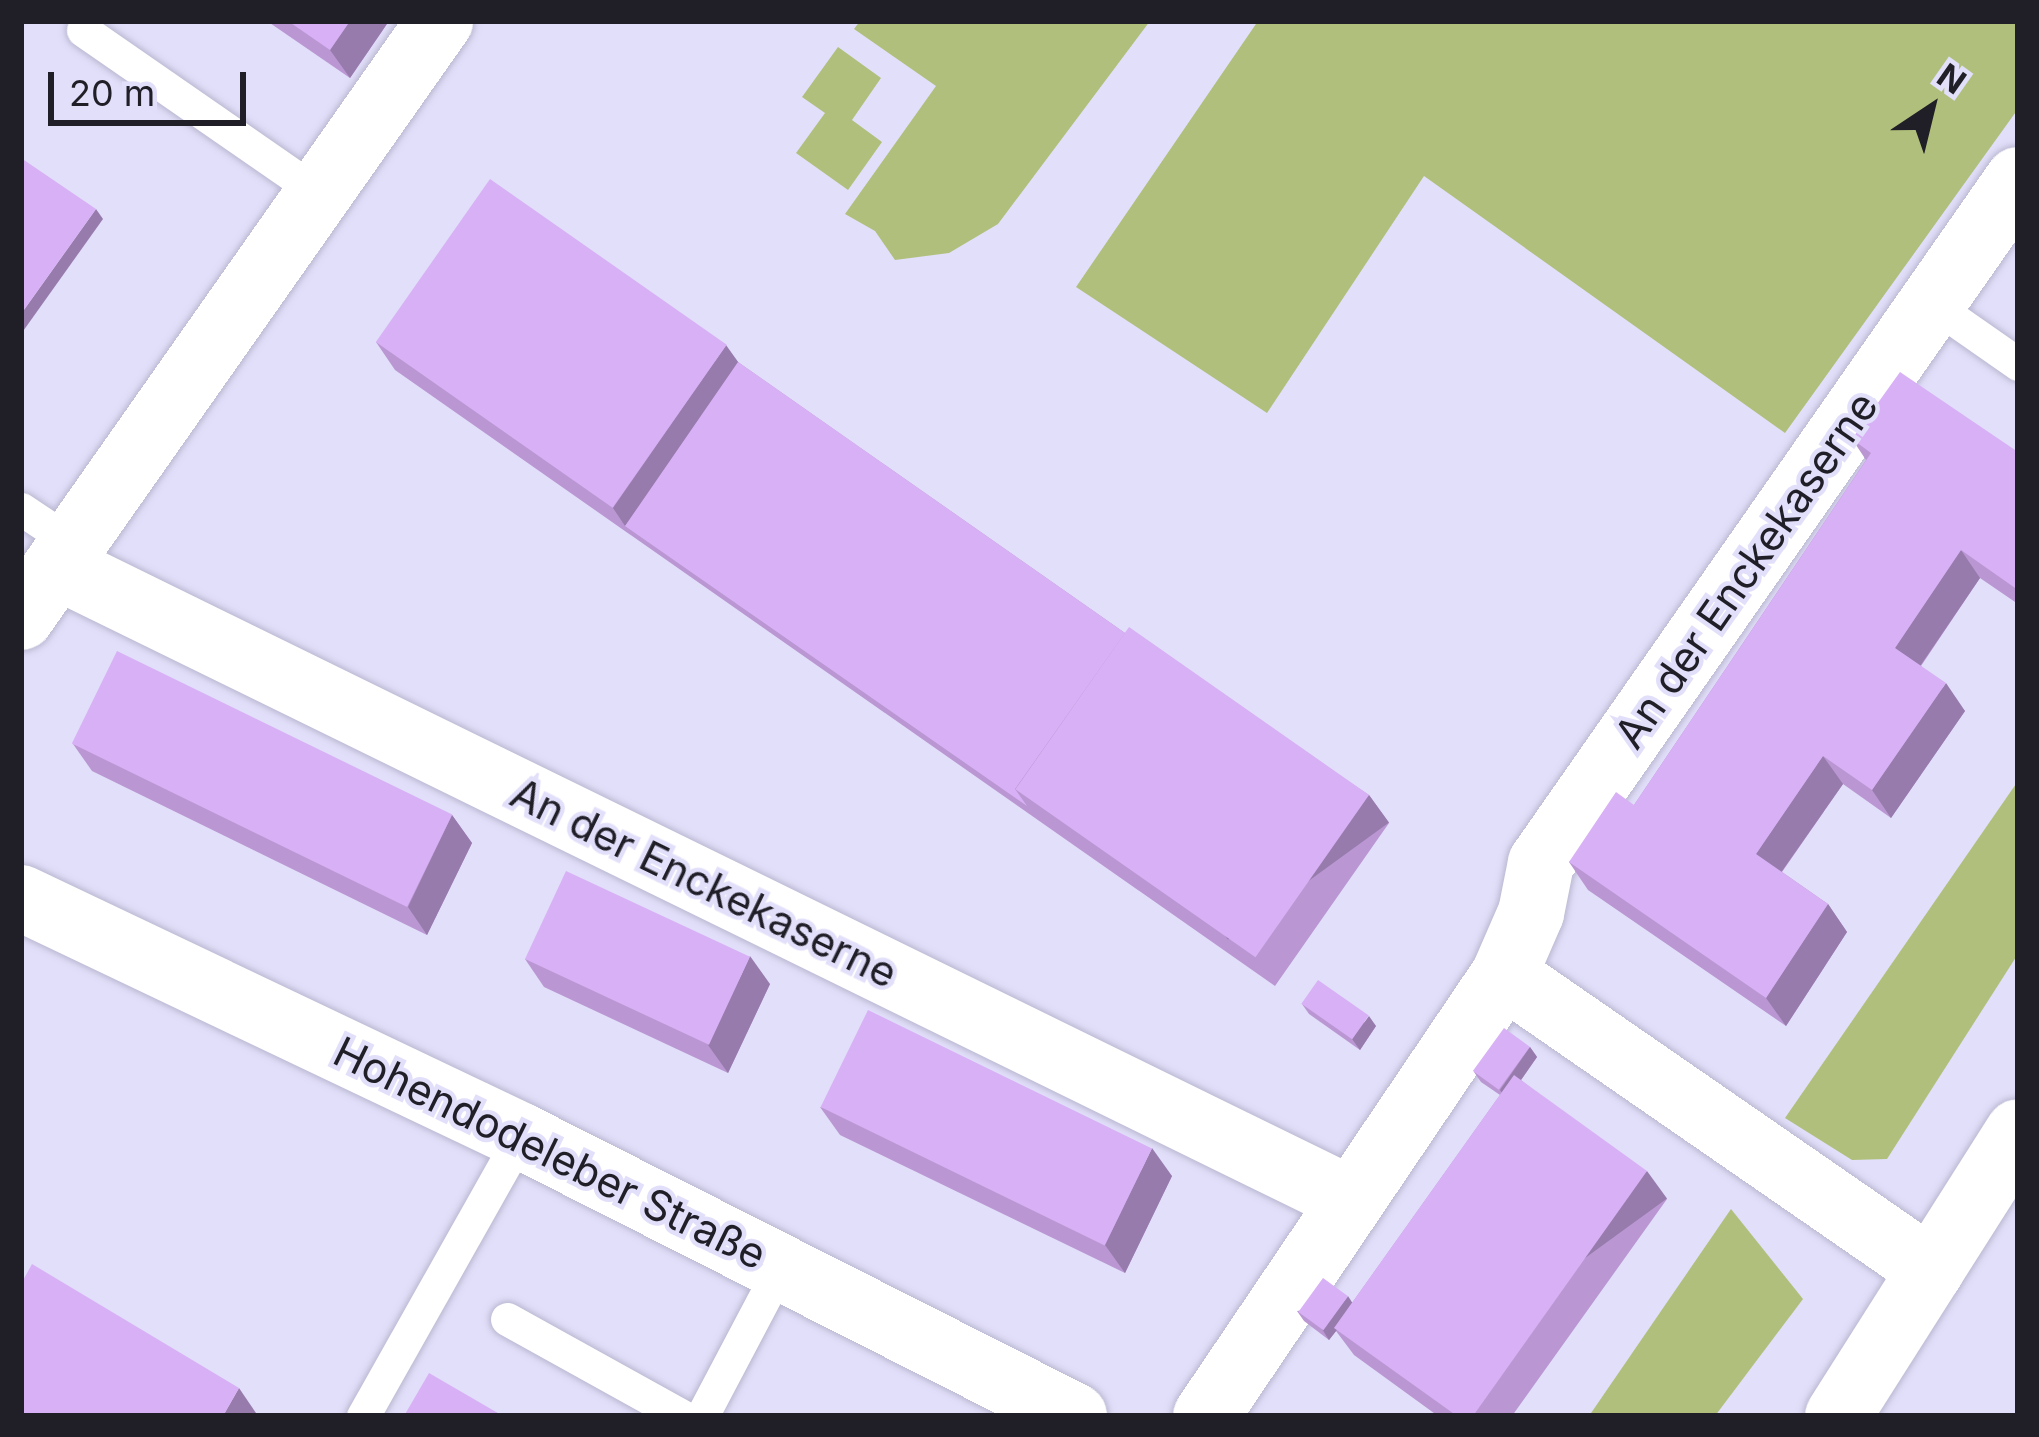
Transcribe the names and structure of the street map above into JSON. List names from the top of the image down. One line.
{"streets":{"street":["An der Enckekaserne","Hohendodeleber Straße"]},"scale_bar":"20 m","north":"top right"}
